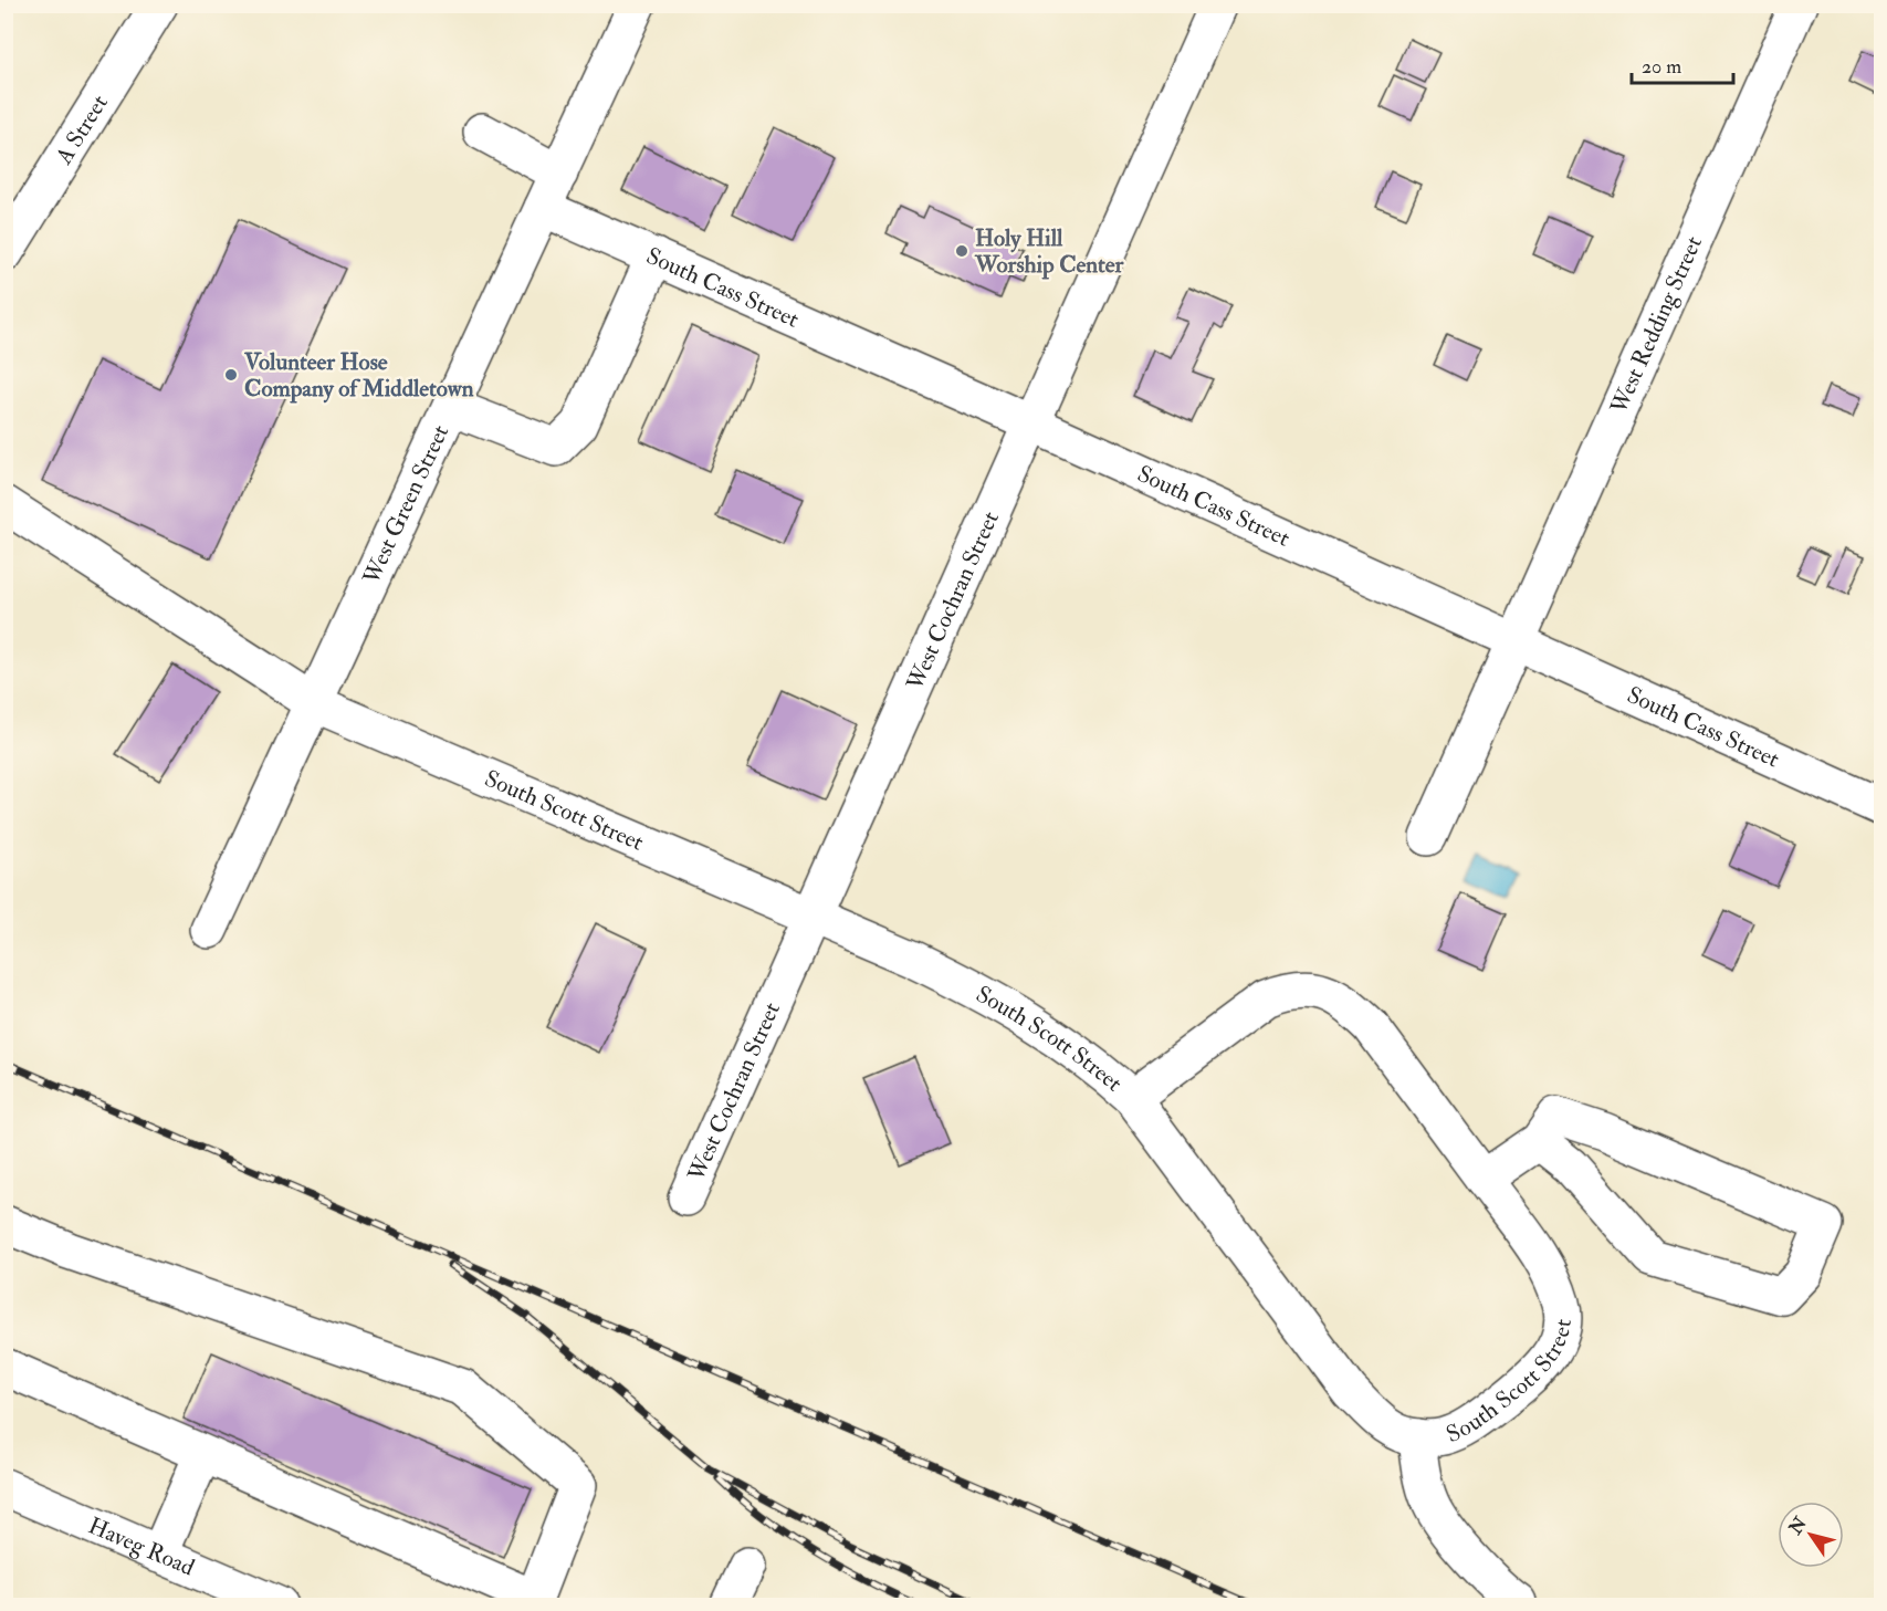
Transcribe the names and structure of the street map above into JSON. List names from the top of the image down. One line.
{"streets":{"street":["A Street","South Cass Street","West Redding Street","West Green Street","West Cochran Street","South Scott Street","Haveg Road"]},"crossings":[["South Cass Street","West Redding Street"],["South Cass Street","West Green Street"],["South Cass Street","West Cochran Street"],["West Green Street","South Scott Street"],["West Cochran Street","South Scott Street"]],"places":["Holy Hill Worship Center","Volunteer Hose Company of Middletown"],"scale_bar":"20 m","north":"top left"}
